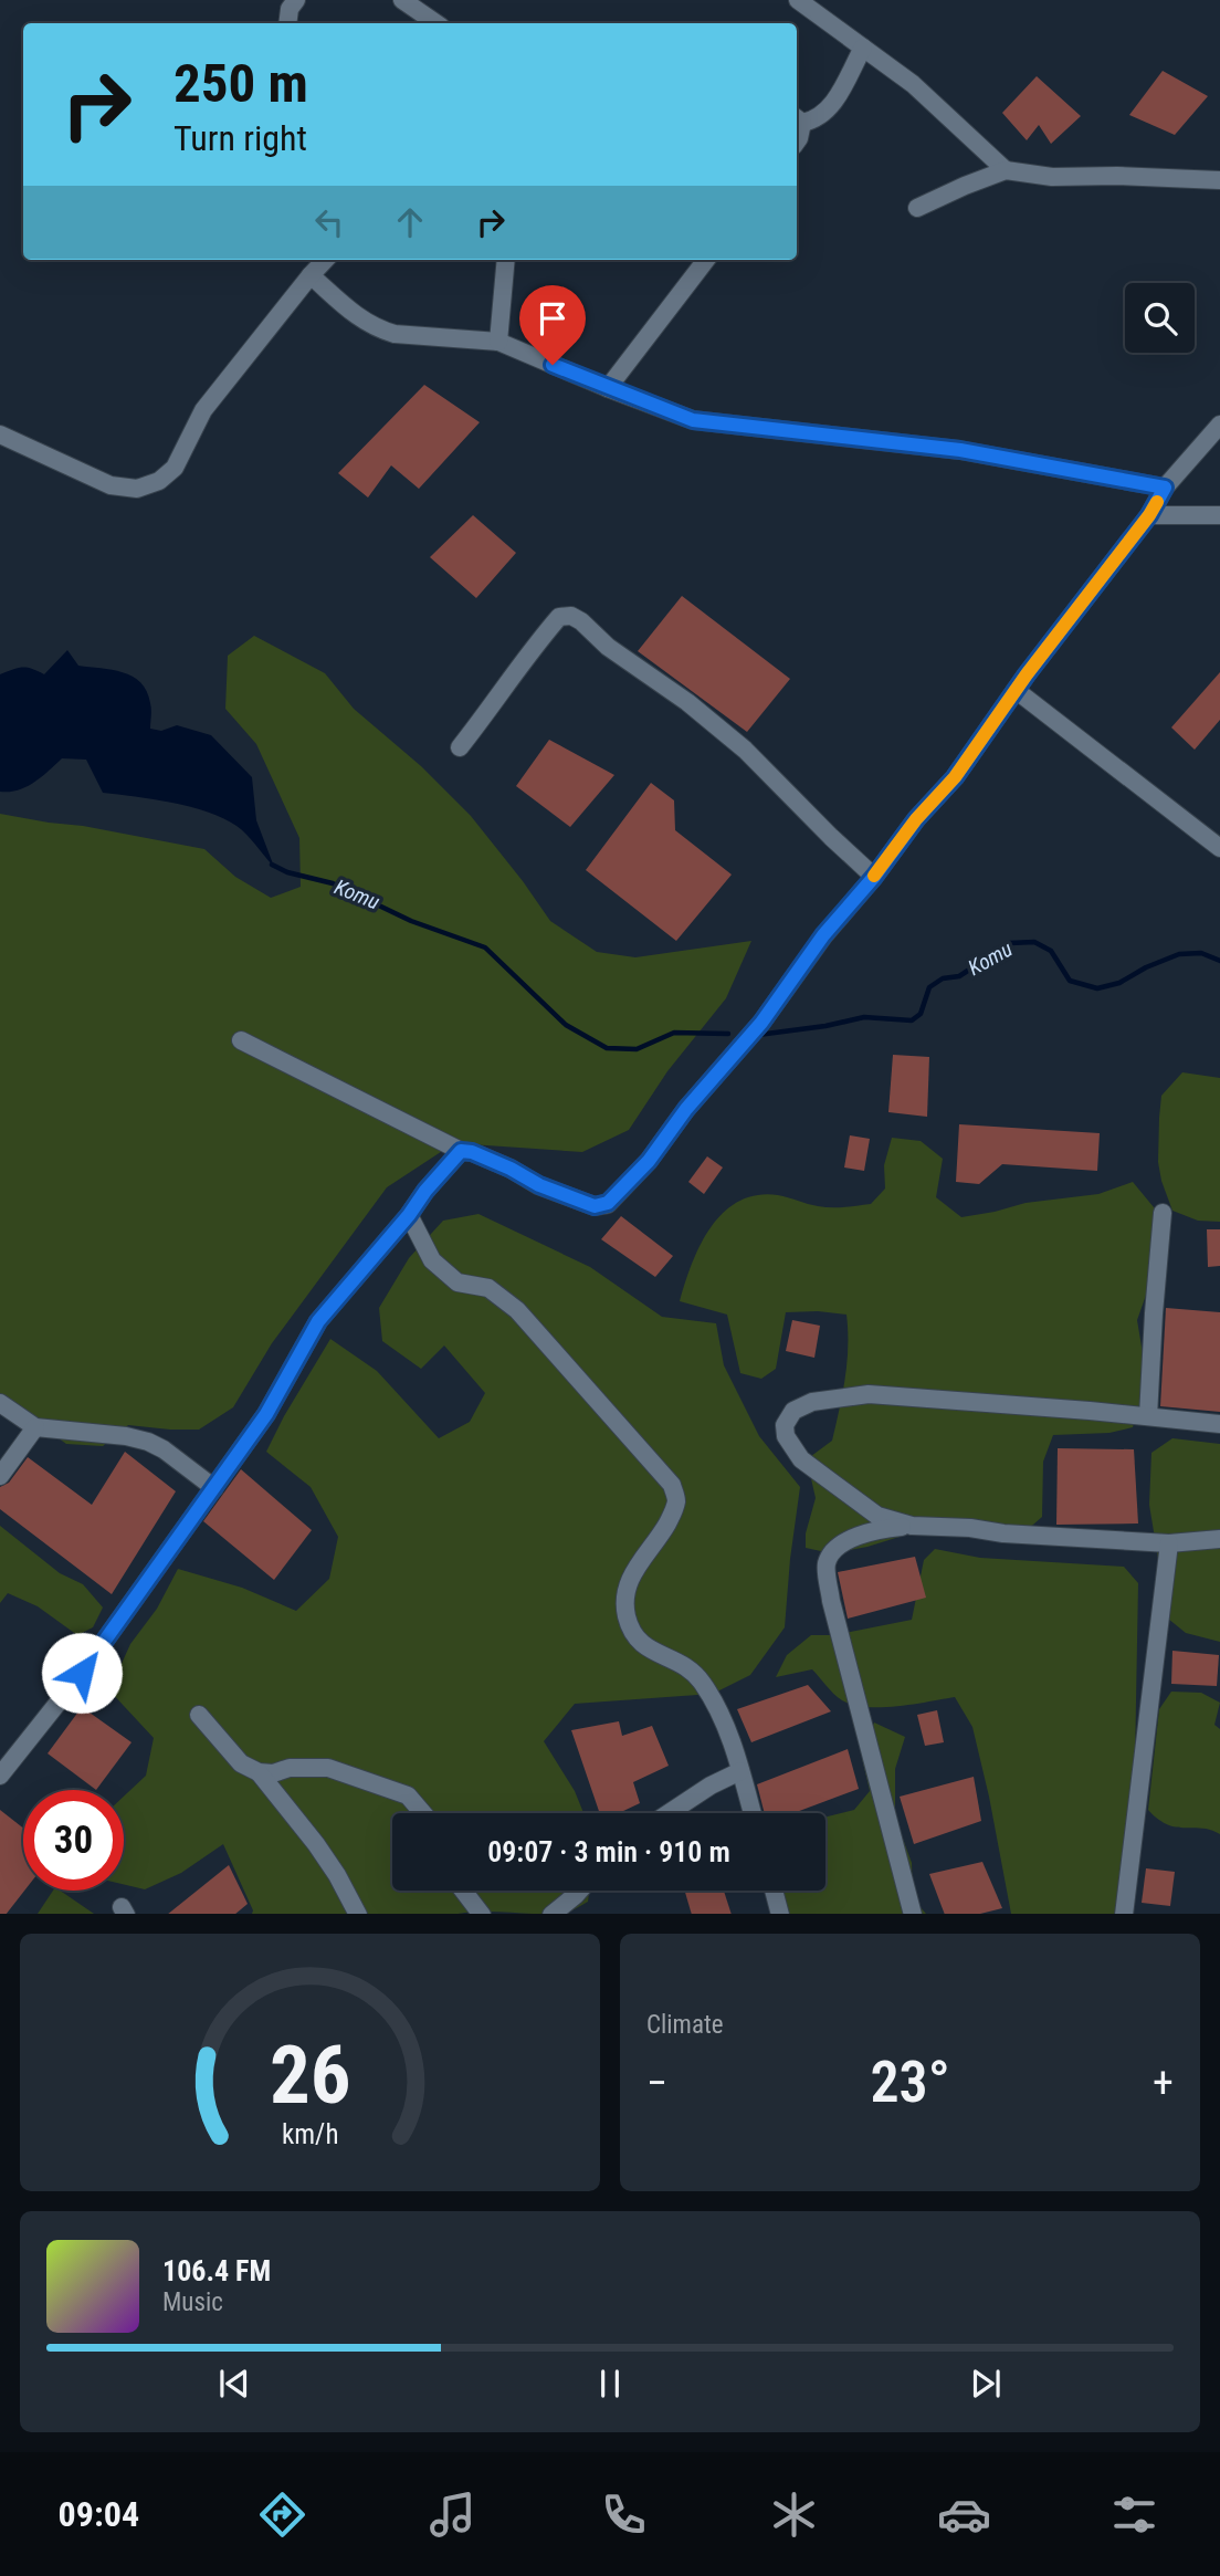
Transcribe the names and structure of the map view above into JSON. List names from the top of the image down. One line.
{"water":["Komu"],"page":{"turn":["250 m","Turn right"],"limit":"30","trip":"09:07 · 3 min · 910 m","tile":"Climate","heat":["−","23°","+"],"song":["106.4 FM","Music"],"tabs":"09:04","gauge":["26","km/h"]}}
